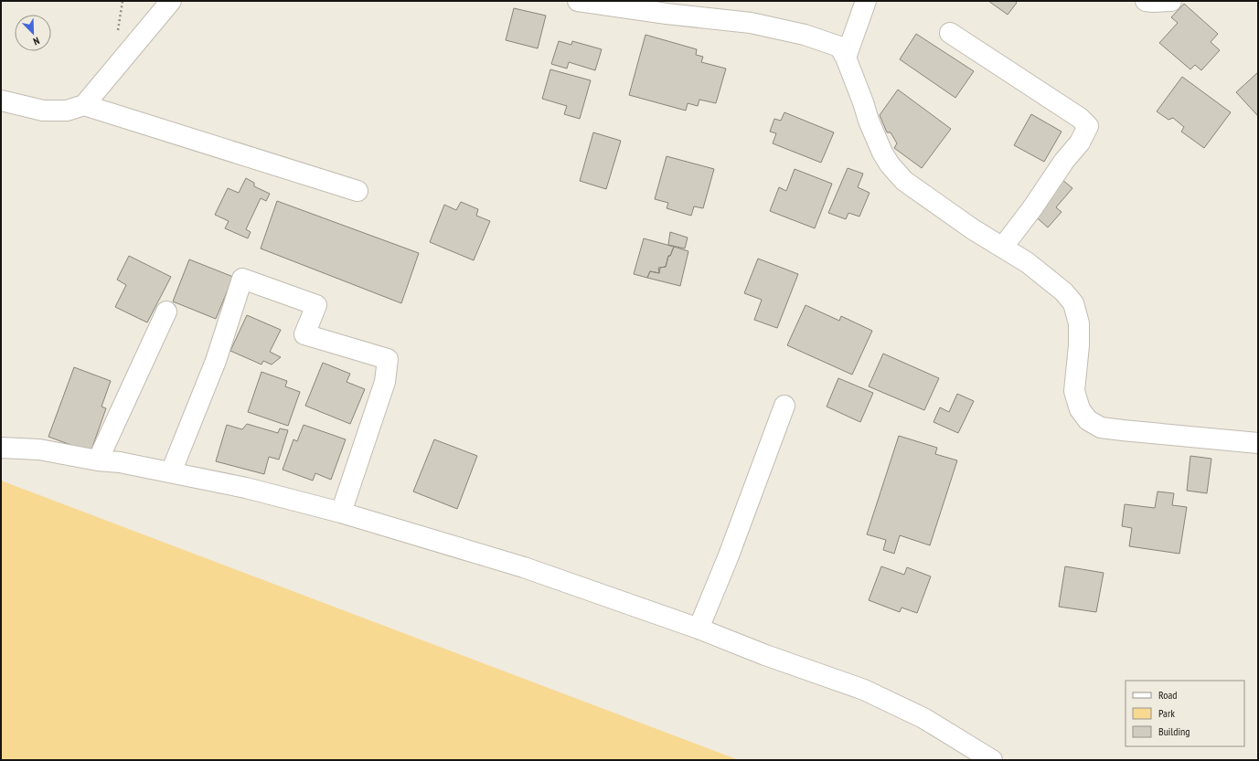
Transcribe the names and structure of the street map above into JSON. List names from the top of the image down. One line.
{"legend":["Road","Park","Building"],"north":"bottom right"}
